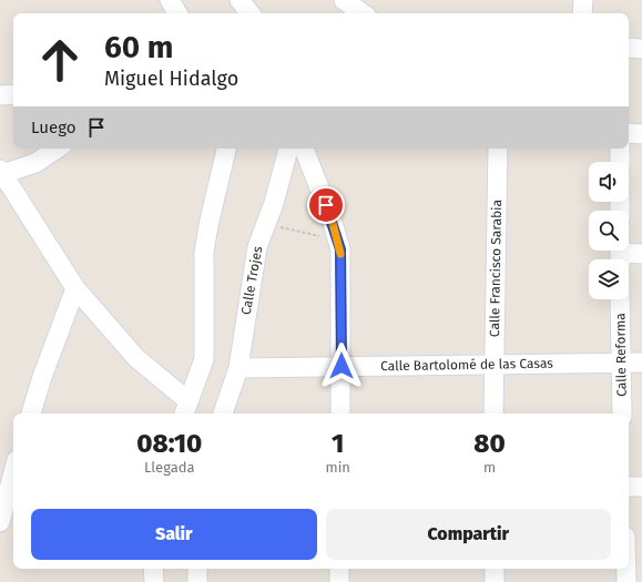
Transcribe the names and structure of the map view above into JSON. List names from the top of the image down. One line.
{"streets":{"street":["Calle Francisco Sarabia","Calle Trojes","Calle Reforma","Calle Bartolomé de las Casas"]},"crossings":[["Calle Francisco Sarabia","Calle Bartolomé de las Casas"],["Calle Trojes","Calle Bartolomé de las Casas"],["Calle Reforma","Calle Bartolomé de las Casas"]],"page":{"turn":["60 m","Miguel Hidalgo"],"then":"Luego","eta":["08:10","Llegada","1","min","80","m"],"buttons":["Salir","Compartir"]}}
